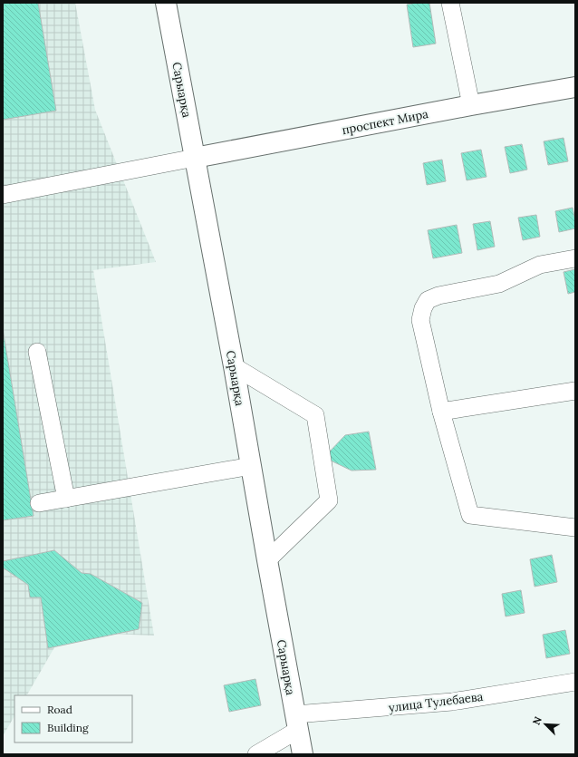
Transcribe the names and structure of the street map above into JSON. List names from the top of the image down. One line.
{"streets":{"main road":["Сарыарқа","проспект Мира"],"street":["улица Тулебаева"]},"crossings":[["Сарыарқа","проспект Мира"],["Сарыарқа","улица Тулебаева"]],"legend":["Road","Building"],"north":"top left"}
